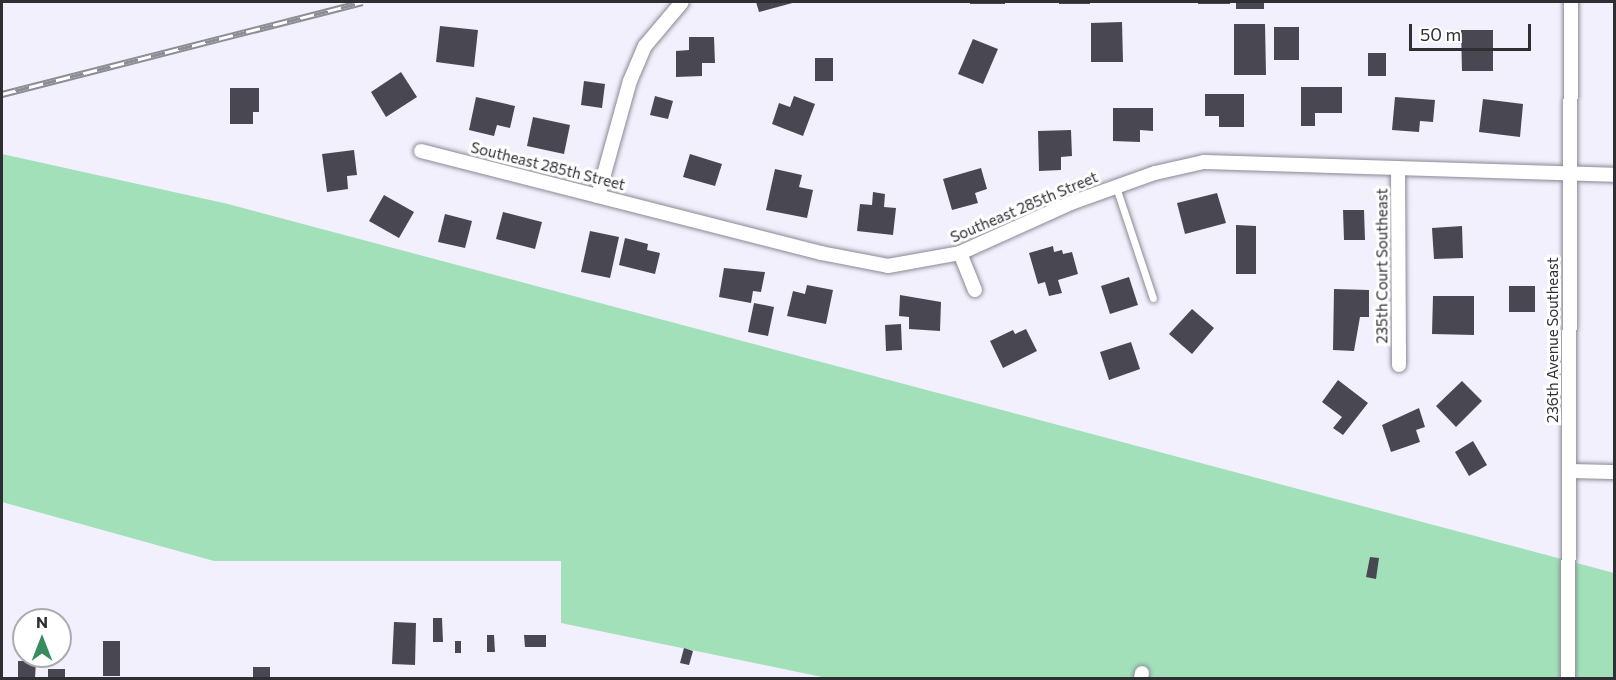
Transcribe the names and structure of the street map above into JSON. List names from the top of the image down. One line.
{"streets":{"street":["Southeast 285th Street","235th Court Southeast","236th Avenue Southeast"]},"crossings":[["Southeast 285th Street","235th Court Southeast"],["Southeast 285th Street","236th Avenue Southeast"]],"scale_bar":"50 m","north":"top"}
